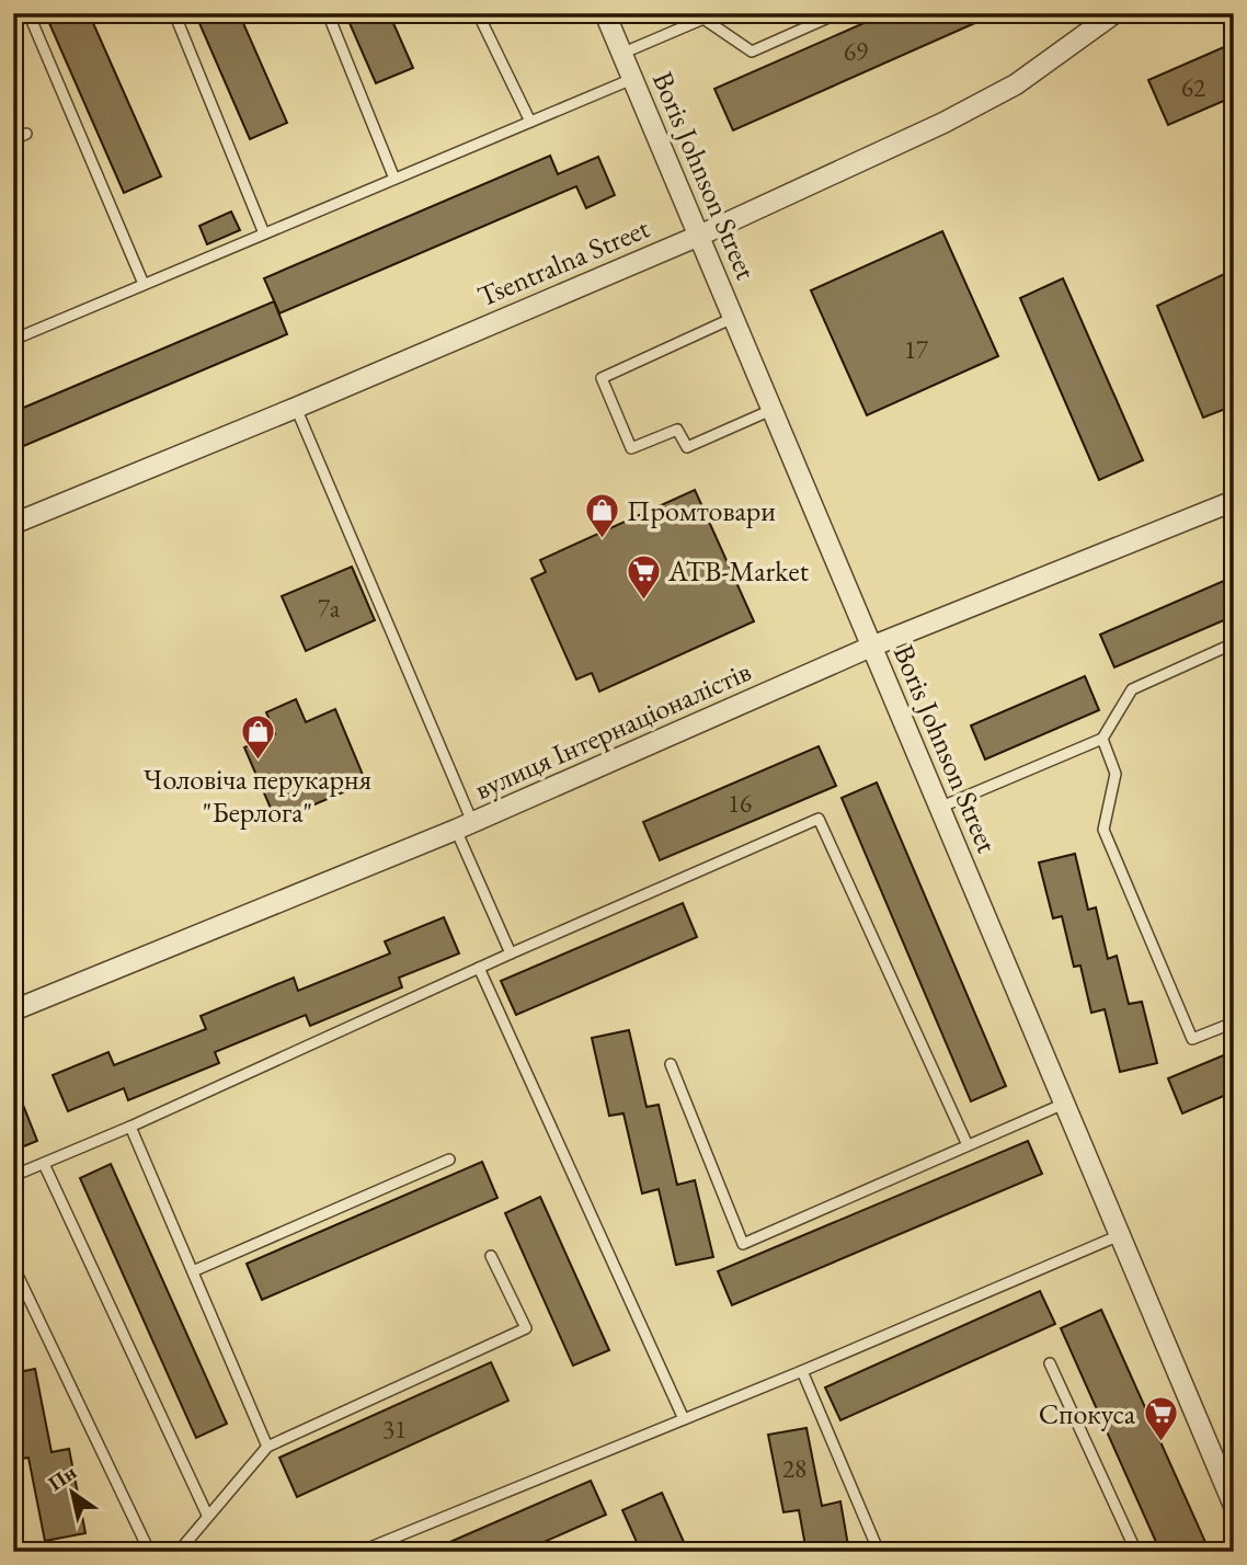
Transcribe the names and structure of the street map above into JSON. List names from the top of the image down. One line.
{"streets":{"street":["Boris Johnson Street","Tsentralna Street","вулиця Інтернаціоналістів"]},"crossings":[["Boris Johnson Street","Tsentralna Street"],["Boris Johnson Street","вулиця Інтернаціоналістів"]],"places":{"shop":["Промтовари","Чоловіча перукарня \"Берлога\""],"supermarket":["ATB-Market","Спокуса"]},"house_numbers":["69","62","17","7а","16","31","28"],"north":"top left"}
